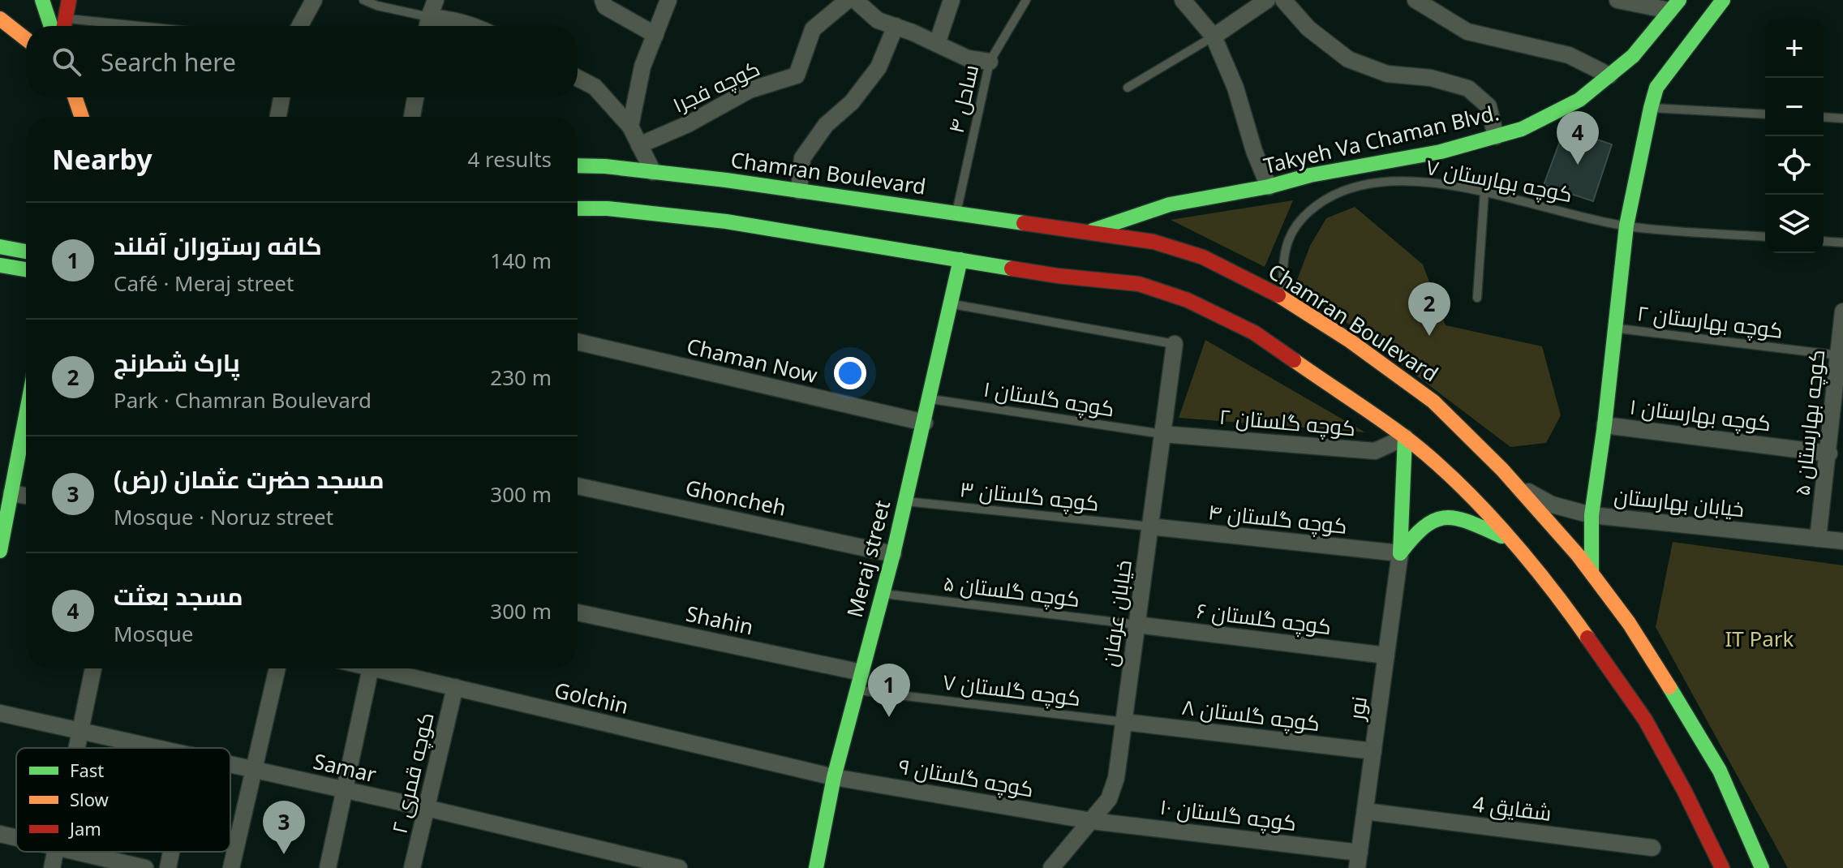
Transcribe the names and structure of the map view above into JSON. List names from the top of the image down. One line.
{"streets":{"main road":["Takyeh Va Chaman Blvd.","Chamran Boulevard","Meraj street"],"street":["کوچه فجر۱","Chaman Now","کوچه بهارستان ۱","کوچه گلستان ۲","کوچه بهارستان ۵","Ghoncheh","خیابان بهارستان","کوچه گلستان ۴","خیابان عرفان","کوچه گلستان ۶","Shahin","Golchin","نور","کوچه گلستان ۸","Samar","کوچه قمری ۲","کوچه گلستان ۹","شقایق 4","کوچه گلستان ۱۰"],"lane":["ساحل ۴","کوچه بهارستان ۷","کوچه بهارستان ۲","کوچه گلستان ۱","کوچه گلستان ۳","کوچه گلستان ۵","کوچه گلستان ۷"]},"crossings":[["ساحل ۴","Chamran Boulevard"],["Takyeh Va Chaman Blvd.","Chamran Boulevard"],["Chamran Boulevard","کوچه بهارستان ۷"],["Chamran Boulevard","خیابان بهارستان"],["کوچه بهارستان ۲","کوچه بهارستان ۵"],["Chaman Now","Meraj street"],["کوچه گلستان ۱","کوچه گلستان ۲"],["کوچه گلستان ۱","Meraj street"],["کوچه گلستان ۱","خیابان عرفان"],["کوچه بهارستان ۱","کوچه بهارستان ۵"],["کوچه گلستان ۲","خیابان عرفان"],["کوچه بهارستان ۵","خیابان بهارستان"],["کوچه گلستان ۳","کوچه گلستان ۴"],["کوچه گلستان ۳","Meraj street"],["کوچه گلستان ۳","خیابان عرفان"],["Ghoncheh","Meraj street"],["کوچه گلستان ۴","خیابان عرفان"],["کوچه گلستان ۴","نور"],["Meraj street","کوچه گلستان ۵"],["Meraj street","Shahin"],["Meraj street","کوچه گلستان ۷"],["Meraj street","Golchin"],["Meraj street","کوچه گلستان ۹"],["کوچه گلستان ۵","خیابان عرفان"],["کوچه گلستان ۵","کوچه گلستان ۶"],["خیابان عرفان","کوچه گلستان ۶"],["خیابان عرفان","کوچه گلستان ۷"],["خیابان عرفان","کوچه گلستان ۸"],["خیابان عرفان","کوچه گلستان ۹"],["خیابان عرفان","کوچه گلستان ۱۰"],["کوچه گلستان ۶","نور"],["کوچه گلستان ۷","کوچه گلستان ۸"],["Golchin","کوچه قمری ۲"],["Golchin","کوچه گلستان ۹"],["نور","کوچه گلستان ۸"],["نور","شقایق 4"],["نور","کوچه گلستان ۱۰"],["Samar","کوچه قمری ۲"],["کوچه گلستان ۹","کوچه گلستان ۱۰"]],"parks":["IT Park"],"legend":["Fast","Slow","Jam"],"page":{"map_buttons":["+","−"],"search":"Search here","pins":["4","2","1","3"],"heading":["Nearby","4 results"],"list":[{"mark":"1","name":"کافه رستوران آفلند","note":"Café · Meraj street","value":"140 m"},{"mark":"2","name":"پارک شطرنج","note":"Park · Chamran Boulevard","value":"230 m"},{"mark":"3","name":"مسجد حضرت عثمان (رض)","note":"Mosque · Noruz street","value":"300 m"},{"mark":"4","name":"مسجد بعثت","note":"Mosque","value":"300 m"}]}}
